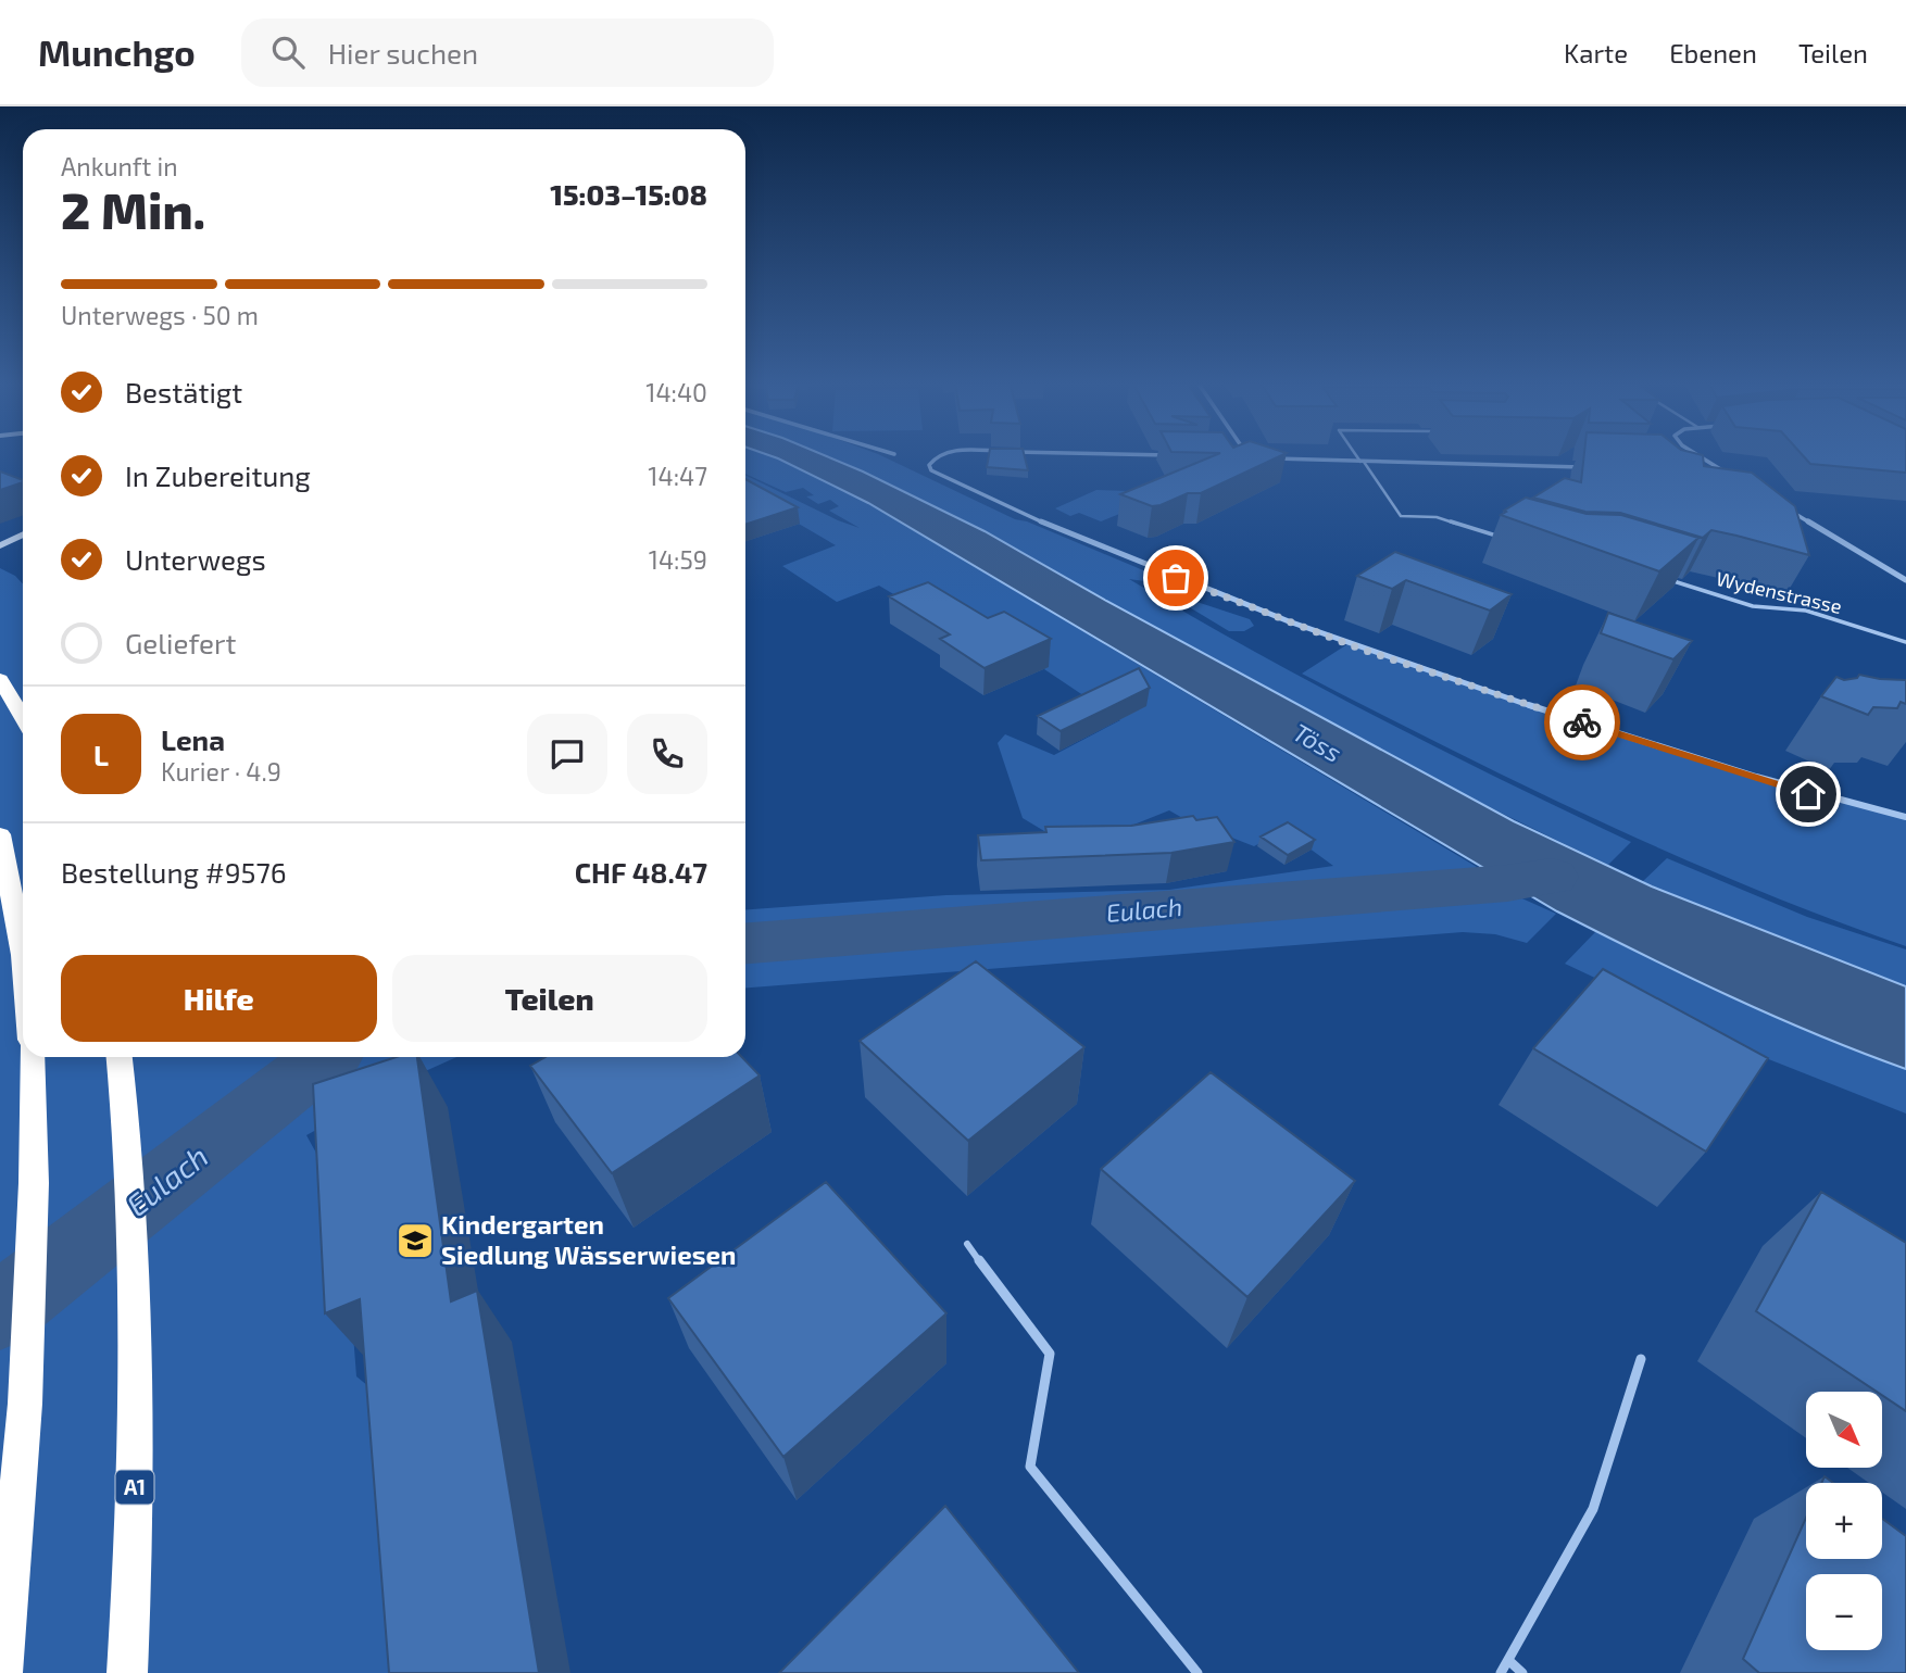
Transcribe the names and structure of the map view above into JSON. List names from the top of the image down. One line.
{"streets":{"highway":["A1"],"lane":["Wydenstrasse"]},"water":["Töss","Eulach"],"places":{"school or university":["Kindergarten Siedlung Wässerwiesen"]},"north":"bottom right","page":{"header":"Munchgo","search":"Hier suchen","nav":["Karte","Ebenen","Teilen"],"heading":["2 Min.","Ankunft in","15:03–15:08"],"panel":["Lena","Kurier · 4.9","Bestellung #9576","CHF 48.47"],"bar":"Unterwegs · 50 m","list":[["Bestätigt","14:40"],["In Zubereitung","14:47"],["Unterwegs","14:59"],"Geliefert"],"round":"L","buttons":["Hilfe","Teilen"],"map_buttons":["+","−"]}}
